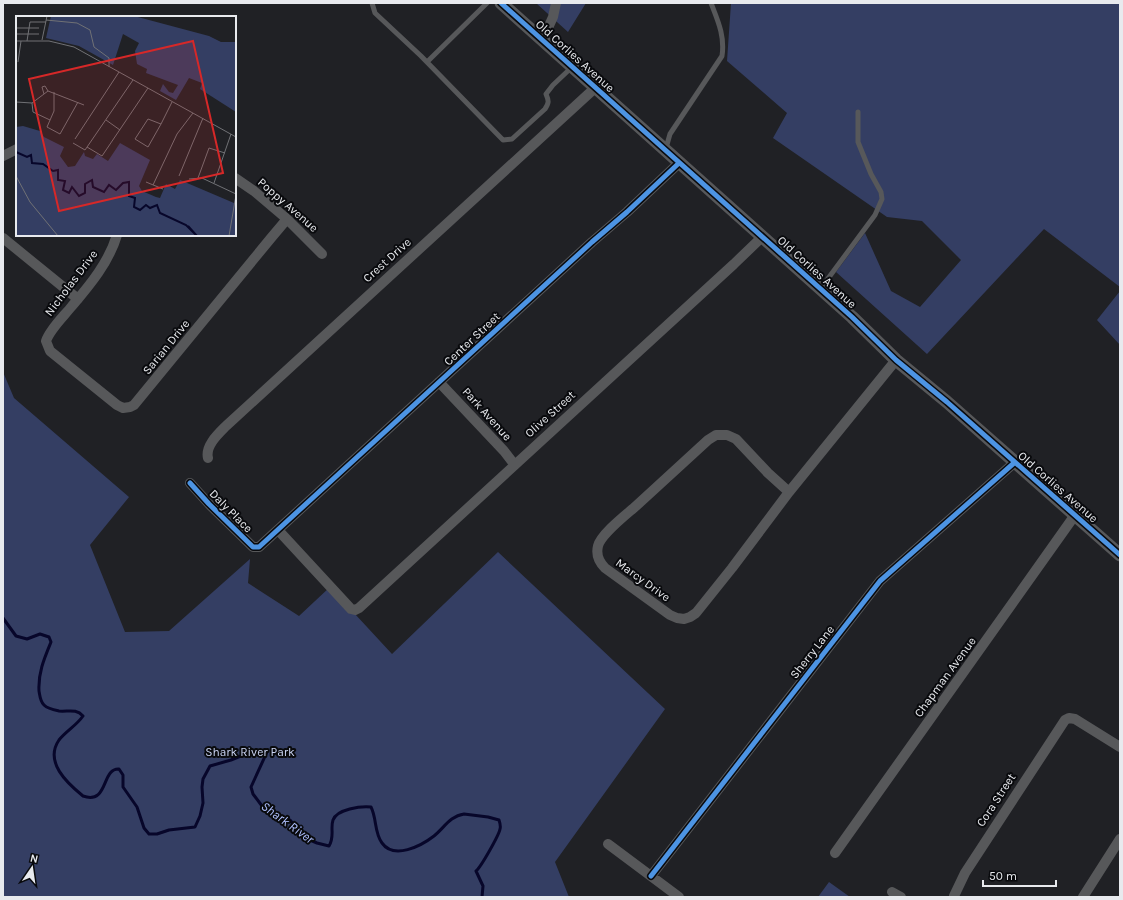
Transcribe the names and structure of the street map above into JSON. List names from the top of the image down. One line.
{"streets":{"street":["Old Corlies Avenue","Poppy Avenue","Crest Drive","Nicholas Drive","Center Street","Sarian Drive","Park Avenue","Olive Street","Daly Place","Marcy Drive","Sherry Lane","Chapman Avenue","Cora Street"]},"crossings":[["Old Corlies Avenue","Crest Drive"],["Old Corlies Avenue","Center Street"],["Old Corlies Avenue","Olive Street"],["Old Corlies Avenue","Marcy Drive"],["Old Corlies Avenue","Sherry Lane"],["Old Corlies Avenue","Chapman Avenue"],["Poppy Avenue","Sarian Drive"],["Nicholas Drive","Sarian Drive"],["Center Street","Park Avenue"],["Center Street","Olive Street"],["Center Street","Daly Place"],["Park Avenue","Olive Street"],["Olive Street","Daly Place"]],"water":["Shark River"],"parks":["Shark River Park"],"scale_bar":"50 m","north":"top"}
